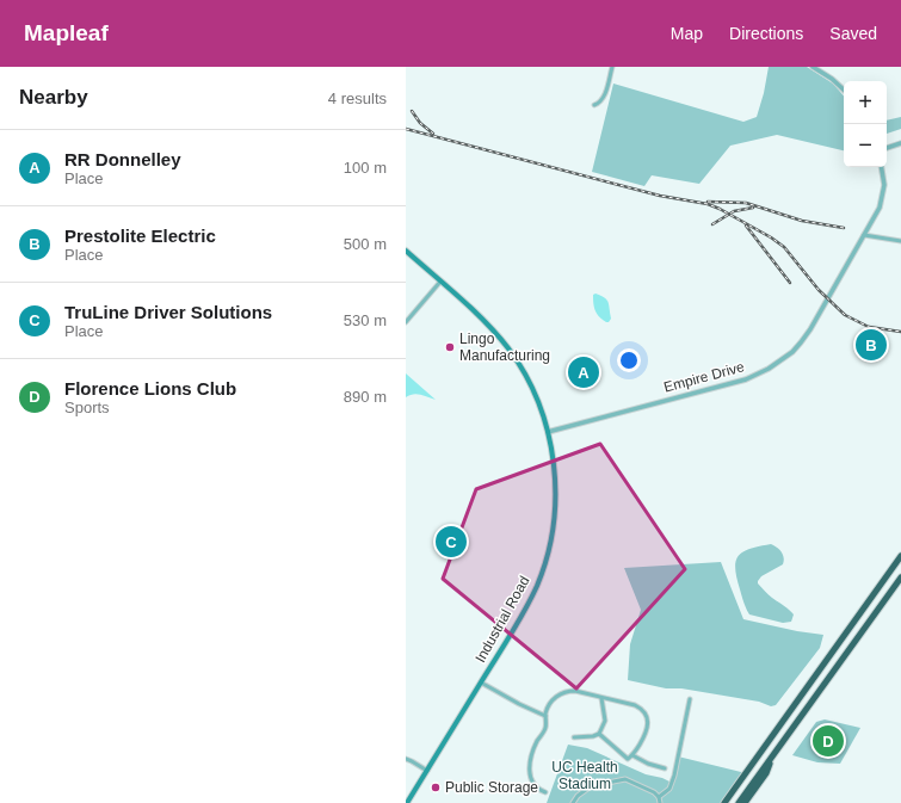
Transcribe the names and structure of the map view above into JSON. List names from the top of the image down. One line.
{"streets":{"main road":["Industrial Road"],"street":["Empire Drive"]},"crossings":[["Empire Drive","Industrial Road"]],"parks":["UC Health Stadium"],"places":["Lingo Manufacturing","Public Storage"],"page":{"header":"Mapleaf","nav":["Map","Directions","Saved"],"heading":["Nearby","4 results"],"map_buttons":["+","−"],"list":[{"mark":"A","name":"RR Donnelley","note":"Place","value":"100 m"},{"mark":"B","name":"Prestolite Electric","note":"Place","value":"500 m"},{"mark":"C","name":"TruLine Driver Solutions","note":"Place","value":"530 m"},{"mark":"D","name":"Florence Lions Club","note":"Sports","value":"890 m"}],"pins":["B","A","C","D"]}}
